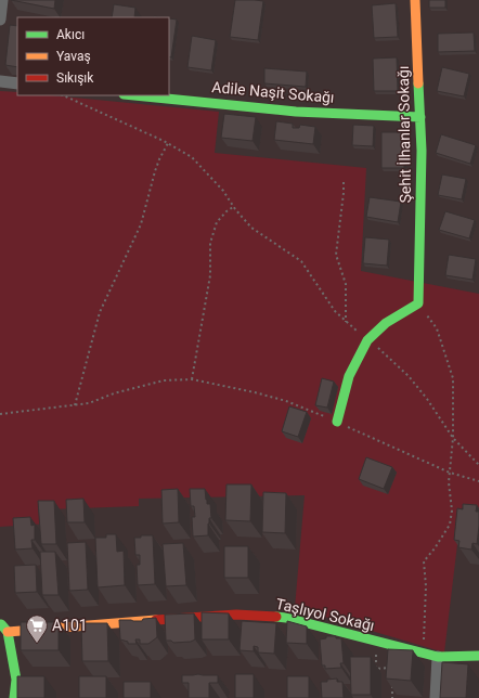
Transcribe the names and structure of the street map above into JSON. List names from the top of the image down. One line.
{"streets":{"street":["Adile Naşit Sokağı","Şehit İlhanlar Sokağı","Taşlıyol Sokağı"]},"crossings":[["Adile Naşit Sokağı","Şehit İlhanlar Sokağı"]],"places":{"supermarket":["A101"]},"legend":["Akıcı","Yavaş","Sıkışık"]}
